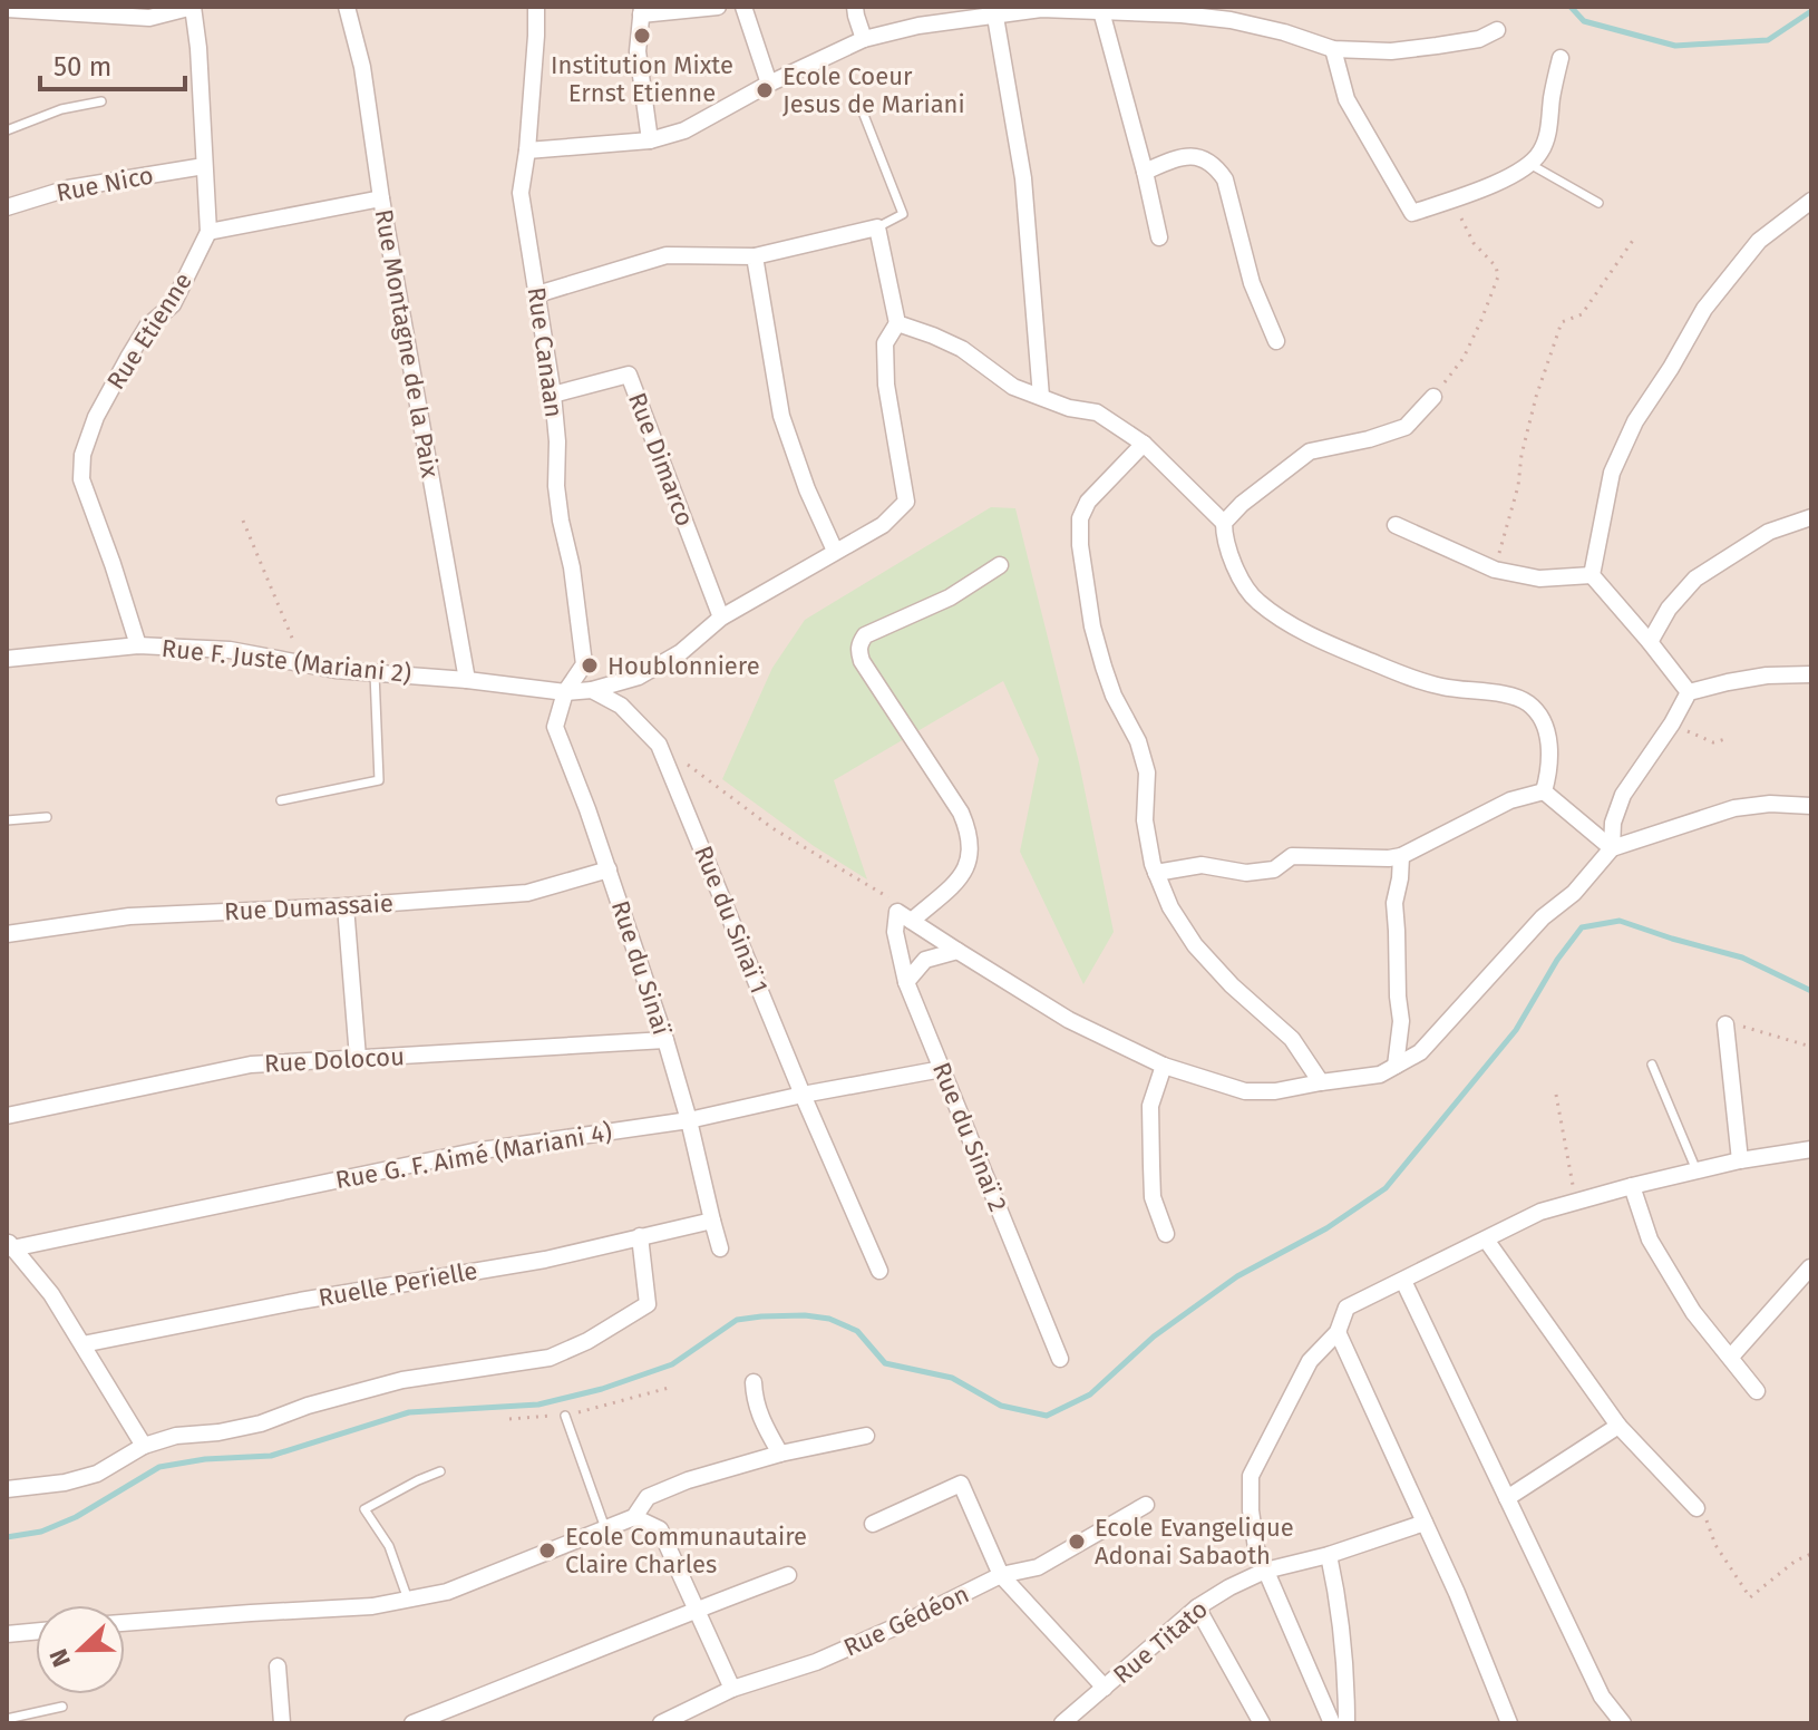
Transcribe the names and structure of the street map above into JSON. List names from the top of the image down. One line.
{"streets":{"street":["Rue Nico","Rue Etienne","Rue Montagne de la Paix","Rue Canaan","Rue Dimarco","Rue F. Juste (Mariani 2)","Rue Dumassaie","Rue du Sinaï 1","Rue du Sinaï","Rue Dolocou","Rue du Sinaï 2","Rue G. F. Aimé (Mariani 4)","Ruelle Perielle","Rue Gédéon","Rue Titato"]},"crossings":[["Rue Etienne","Rue F. Juste (Mariani 2)"],["Rue Montagne de la Paix","Rue F. Juste (Mariani 2)"],["Rue Canaan","Rue Dimarco"],["Rue Canaan","Rue F. Juste (Mariani 2)"],["Rue Canaan","Rue du Sinaï"],["Rue Dimarco","Rue F. Juste (Mariani 2)"],["Rue F. Juste (Mariani 2)","Rue du Sinaï 1"],["Rue F. Juste (Mariani 2)","Rue du Sinaï"],["Rue Dumassaie","Rue du Sinaï"],["Rue du Sinaï 1","Rue G. F. Aimé (Mariani 4)"],["Rue du Sinaï","Rue Dolocou"],["Rue du Sinaï","Rue G. F. Aimé (Mariani 4)"],["Rue du Sinaï","Ruelle Perielle"],["Rue du Sinaï 2","Rue G. F. Aimé (Mariani 4)"]],"places":["Institution Mixte Ernst Etienne","Ecole Coeur Jesus de Mariani","Houblonniere","Ecole Evangelique Adonai Sabaoth","Ecole Communautaire Claire Charles"],"scale_bar":"50 m","north":"left"}
